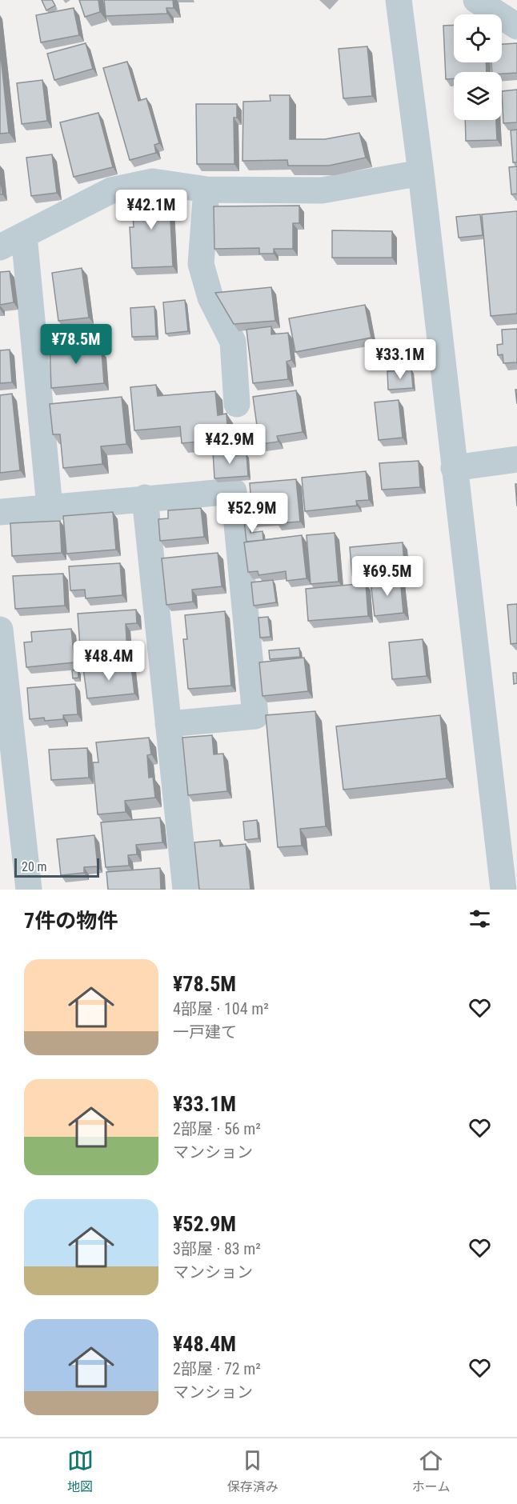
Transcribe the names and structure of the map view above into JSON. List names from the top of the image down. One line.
{"scale_bar":"20 m","page":{"price":["¥42.1M","¥78.5M","¥33.1M","¥42.9M","¥52.9M","¥69.5M","¥48.4M"],"scale":"20 m","heading":"7件の物件","list":[{"name":"¥78.5M","note":"4部屋 · 104 m² · 一戸建て"},{"name":"¥33.1M","note":"2部屋 · 56 m² · マンション"},{"name":"¥52.9M","note":"3部屋 · 83 m² · マンション"},{"name":"¥48.4M","note":"2部屋 · 72 m² · マンション"}],"tabs":["地図","保存済み","ホーム"]}}
